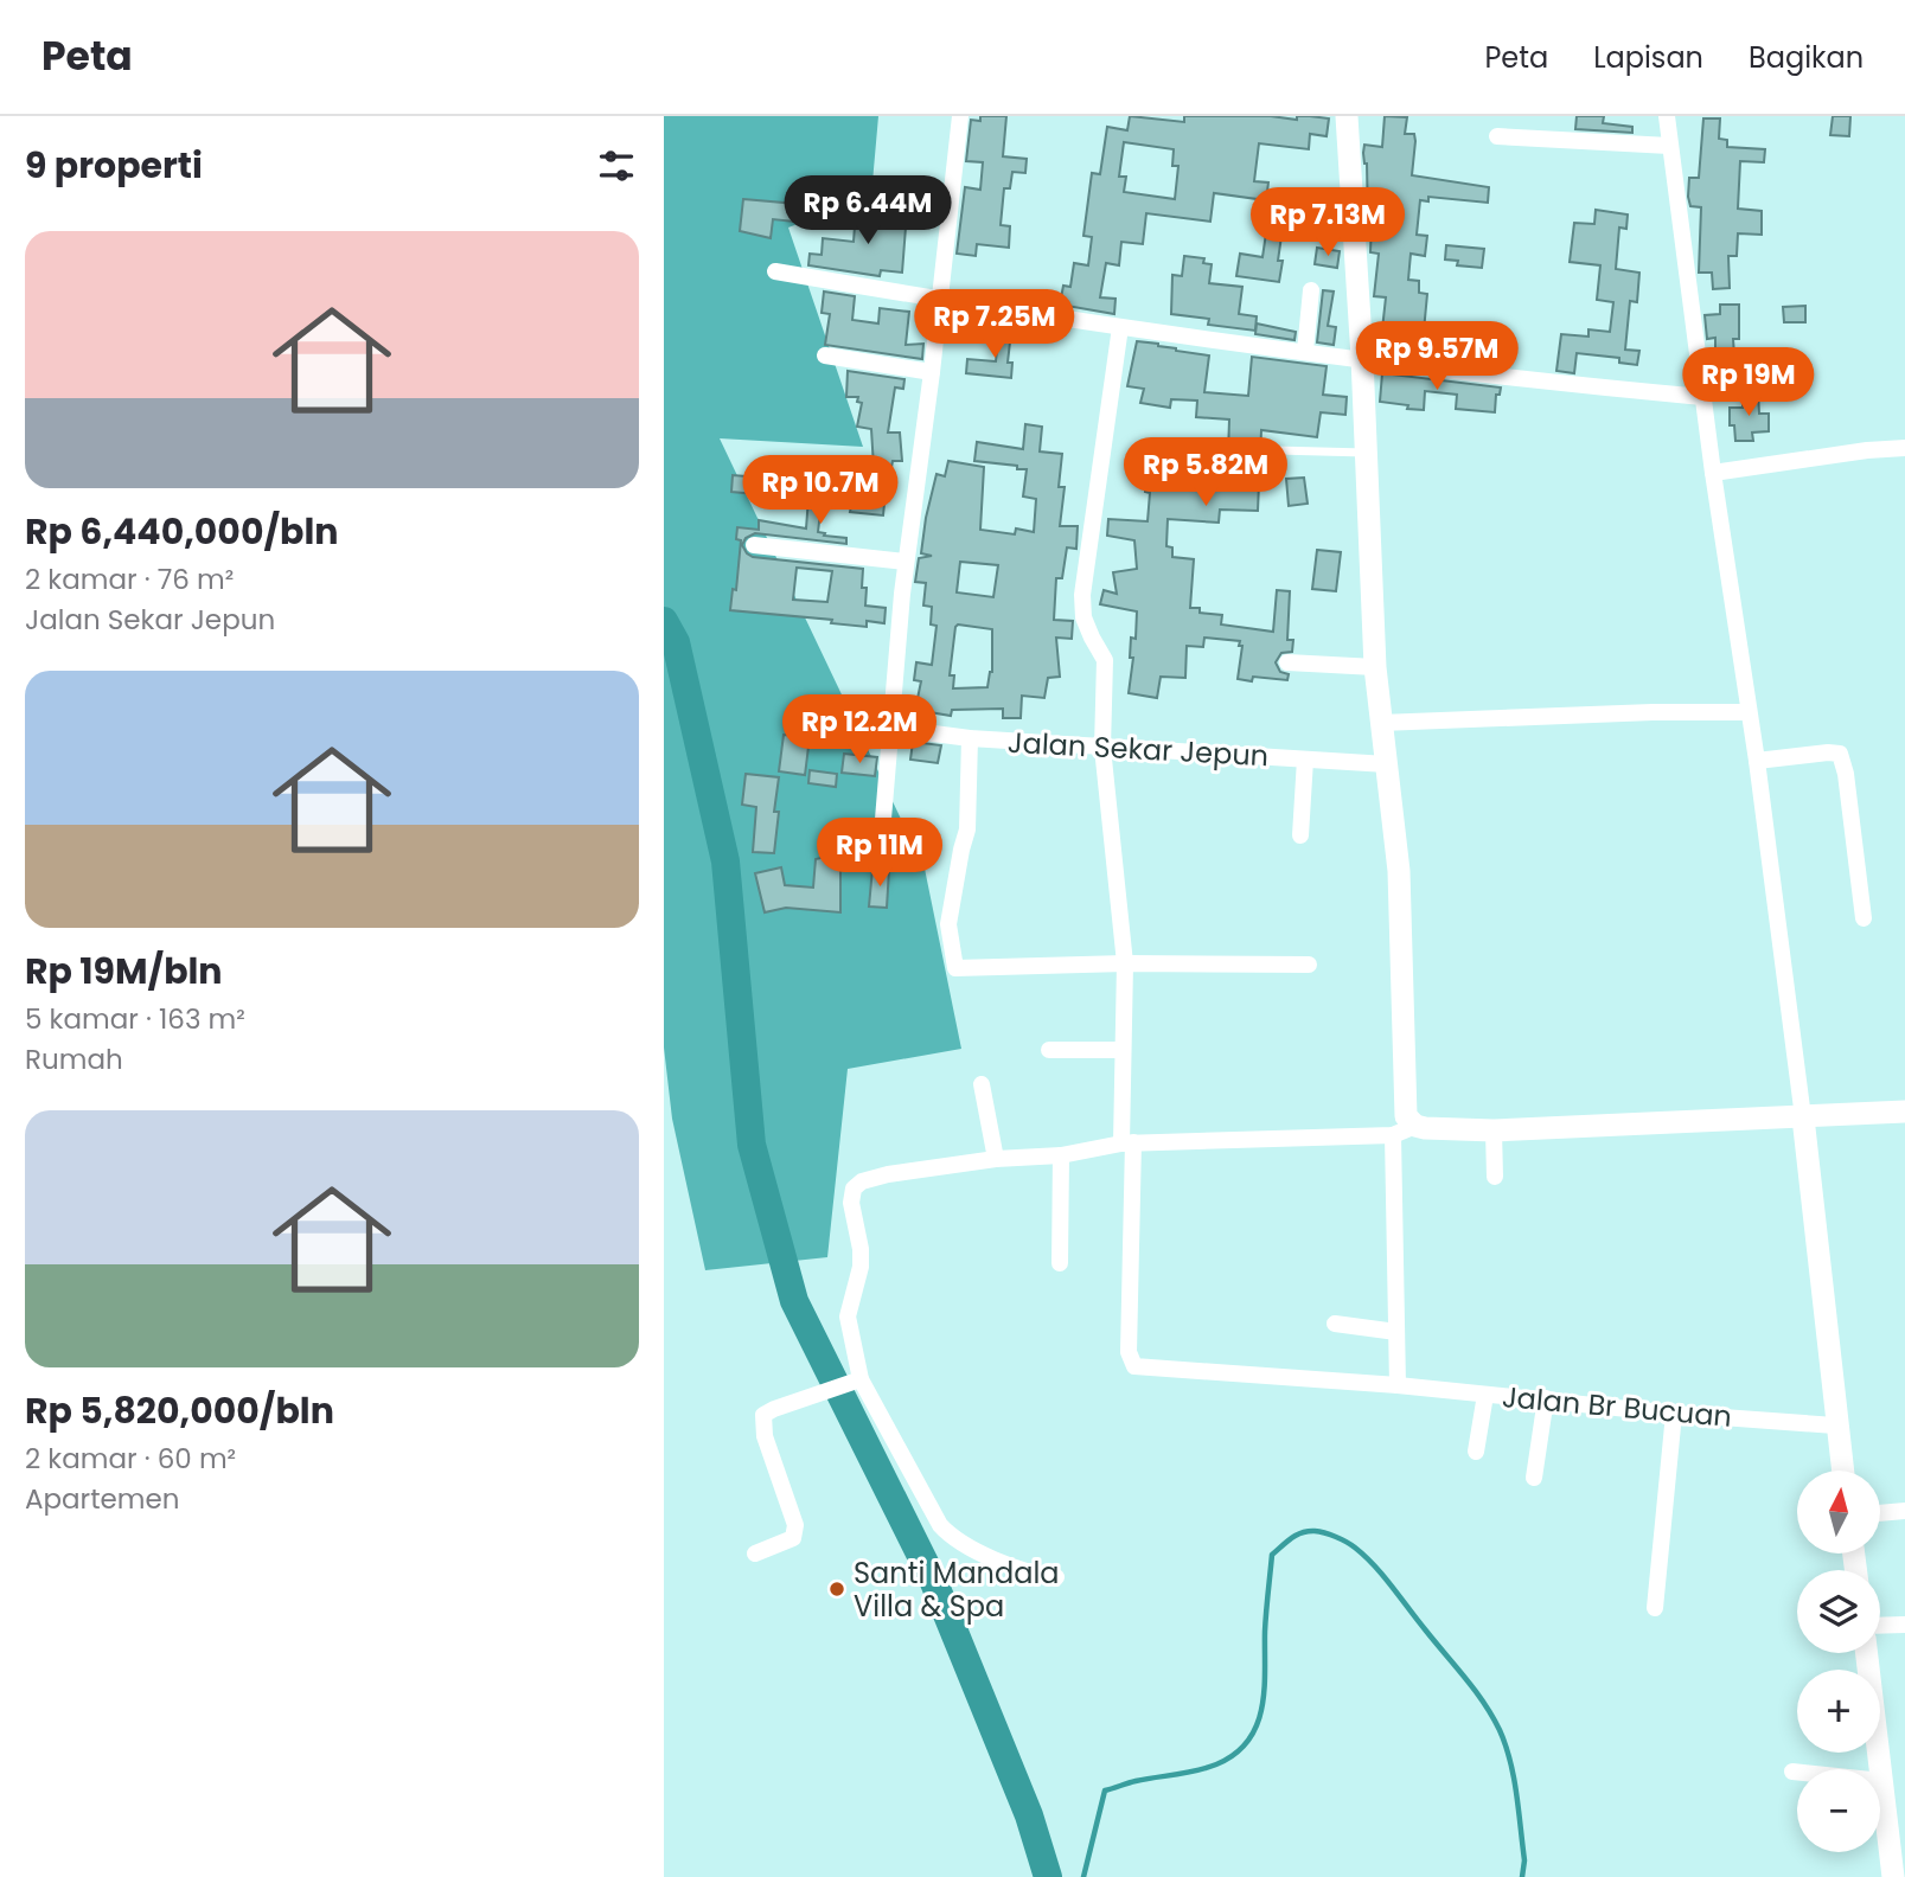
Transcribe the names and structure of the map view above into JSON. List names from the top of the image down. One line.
{"streets":{"street":["Jalan Sekar Jepun","Jalan Br Bucuan"]},"places":["Santi Mandala Villa & Spa"],"north":"top","page":{"header":"Peta","nav":["Peta","Lapisan","Bagikan"],"heading":"9 properti","price":["Rp 6.44M","Rp 7.13M","Rp 7.25M","Rp 9.57M","Rp 19M","Rp 5.82M","Rp 10.7M","Rp 12.2M","Rp 11M"],"list":[{"name":"Rp 6,440,000/bln","note":"2 kamar · 76 m² · Jalan Sekar Jepun"},{"name":"Rp 19M/bln","note":"5 kamar · 163 m² · Rumah"},{"name":"Rp 5,820,000/bln","note":"2 kamar · 60 m² · Apartemen"}],"map_buttons":["+","−"]}}
